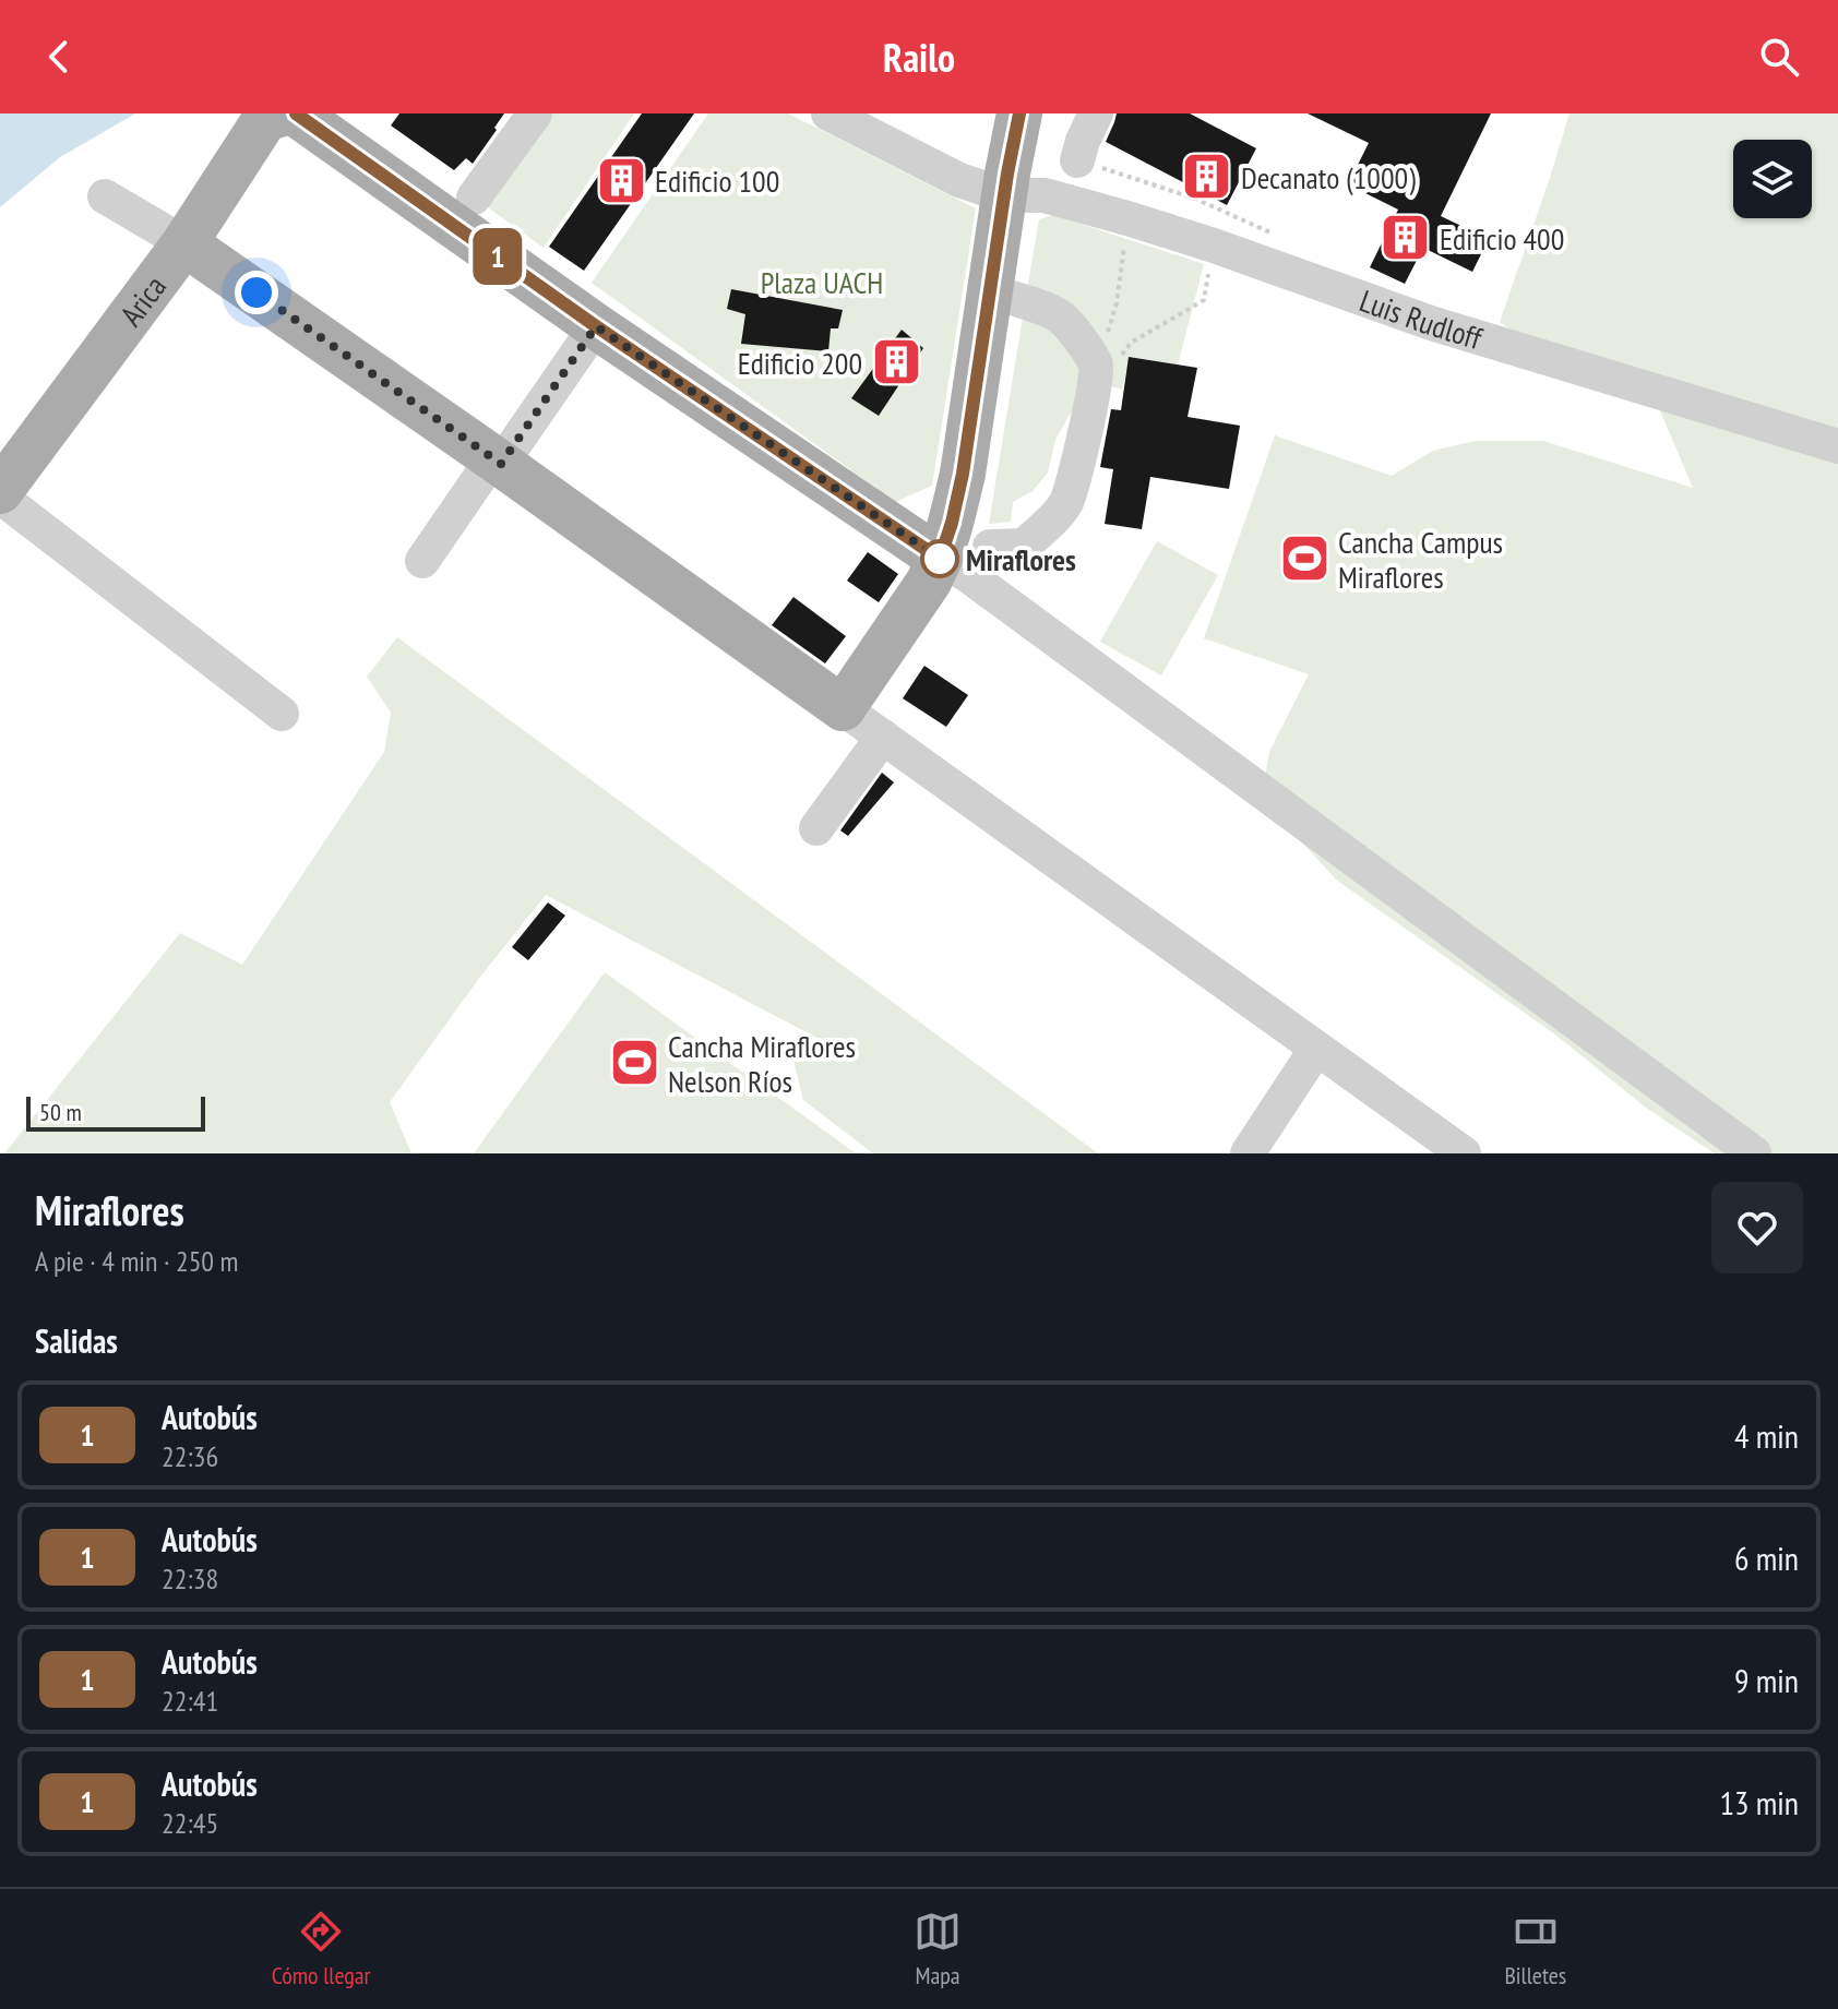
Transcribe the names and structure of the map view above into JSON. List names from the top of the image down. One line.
{"streets":{"main road":["Arica"],"street":["Luis Rudloff"]},"parks":["Plaza UACH"],"places":{"building":["Decanato (1000)","Edificio 100","Edificio 400","Edificio 200"],"other":["Miraflores"],"sports":["Cancha Campus Miraflores","Cancha Miraflores Nelson Ríos"]},"lines":["bus line 1"],"scale_bar":"50 m","page":{"header":"Railo","on_map":"1","scale":"50 m","heading":[["Miraflores","A pie · 4 min · 250 m"],"Salidas"],"list":[{"mark":"1","name":"Autobús","note":"22:36","value":"4 min"},{"mark":"1","name":"Autobús","note":"22:38","value":"6 min"},{"mark":"1","name":"Autobús","note":"22:41","value":"9 min"},{"mark":"1","name":"Autobús","note":"22:45","value":"13 min"}],"tabs":["Cómo llegar","Mapa","Billetes"]}}
